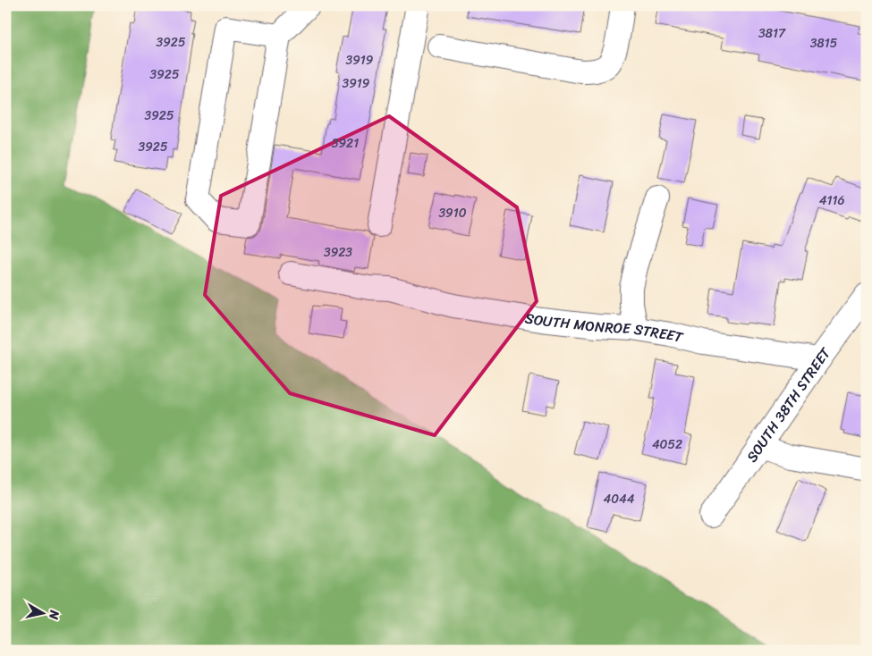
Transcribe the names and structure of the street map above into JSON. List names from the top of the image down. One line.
{"streets":{"street":["SOUTH MONROE STREET","SOUTH 38TH STREET"]},"crossings":[["SOUTH MONROE STREET","SOUTH 38TH STREET"]],"house_numbers":["3817","3925","3815","3919","3925","3919","3925","3921","3925","4116","3910","3923","4052","4044"],"north":"right"}
